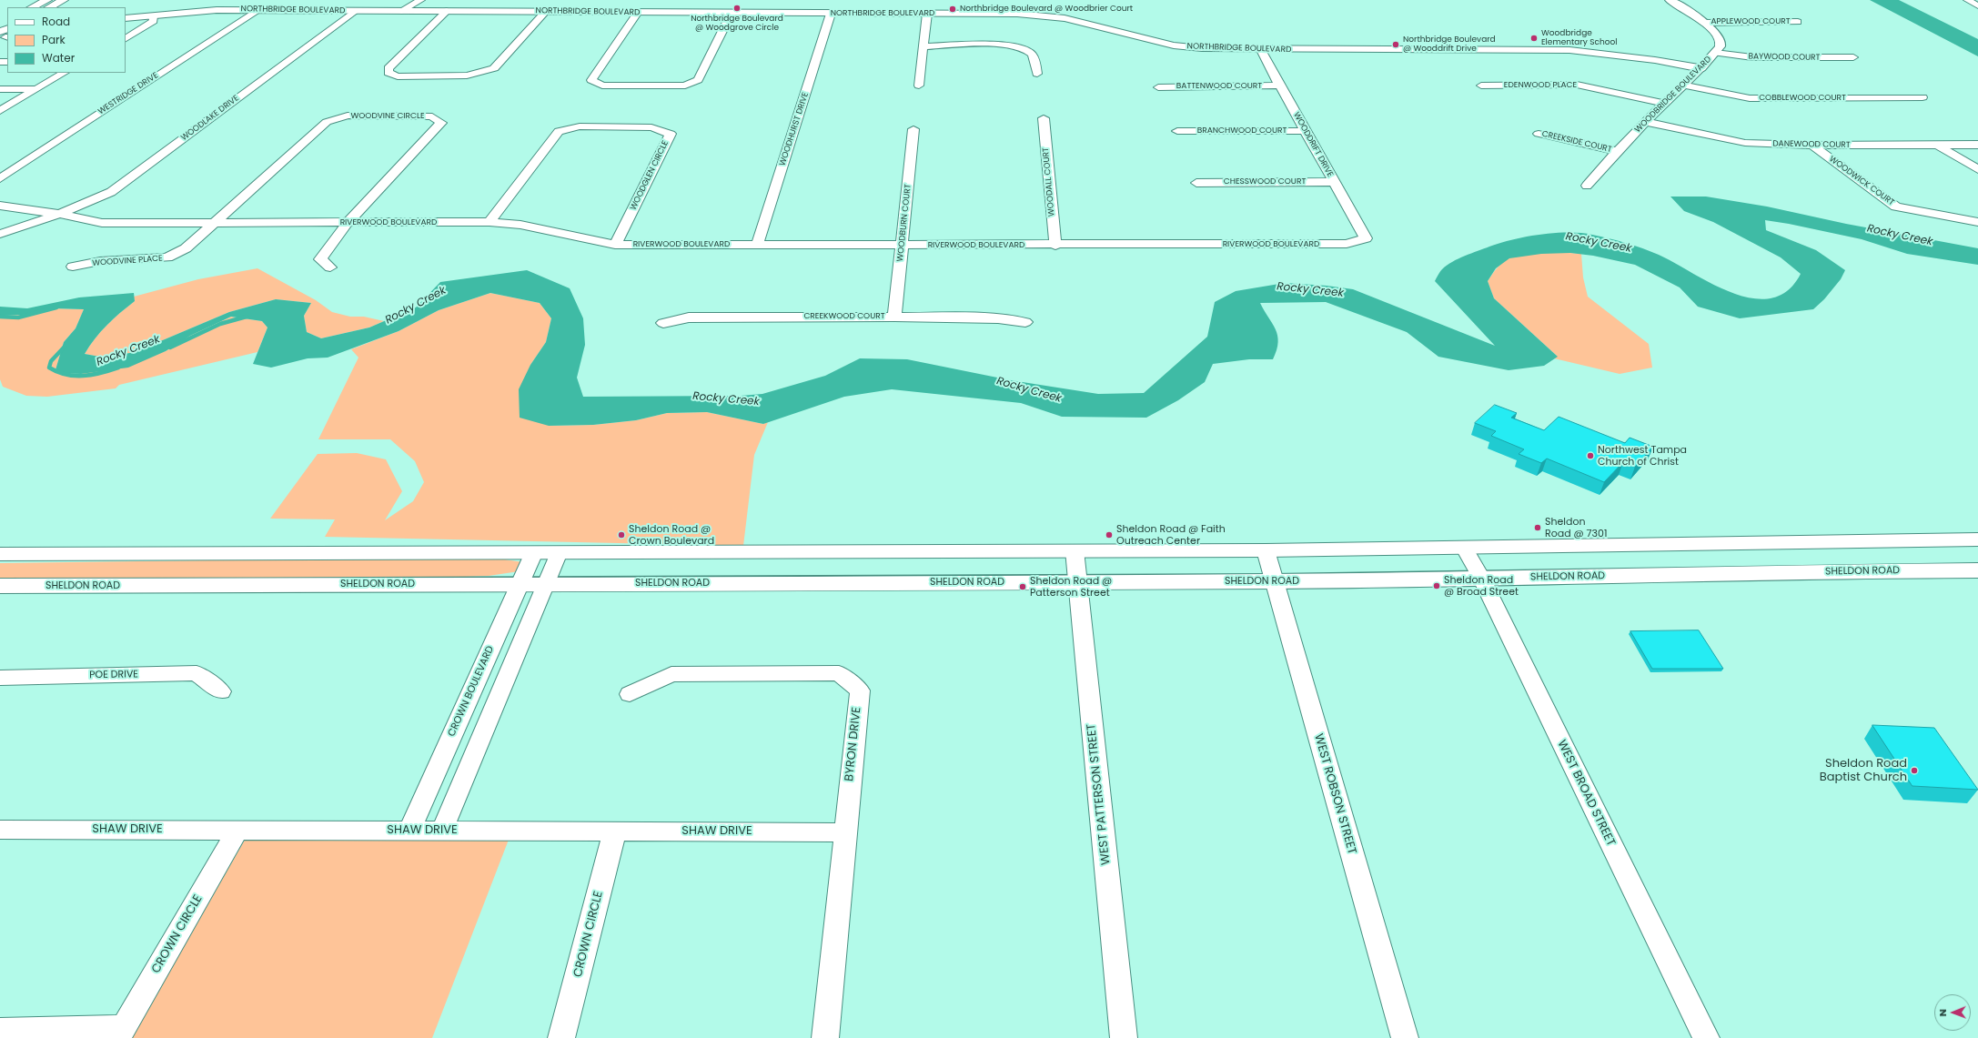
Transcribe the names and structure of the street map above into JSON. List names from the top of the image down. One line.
{"streets":{"street":["NORTHBRIDGE BOULEVARD","APPLEWOOD COURT","BAYWOOD COURT","EDENWOOD PLACE","BATTENWOOD COURT","WESTRIDGE DRIVE","WOODBRIDGE BOULEVARD","COBBLEWOOD COURT","WOODVINE CIRCLE","WOODLAKE DRIVE","WOODHURST DRIVE","BRANCHWOOD COURT","CREEKSIDE COURT","WOODDRIFT DRIVE","DANEWOOD COURT","WOODGLEN CIRCLE","WOODWICK COURT","WOODALL COURT","CHESSWOOD COURT","RIVERWOOD BOULEVARD","WOODBURN COURT","WOODVINE PLACE","CREEKWOOD COURT","SHELDON ROAD","POE DRIVE","CROWN BOULEVARD","BYRON DRIVE","WEST BROAD STREET","WEST PATTERSON STREET","WEST ROBSON STREET","SHAW DRIVE","CROWN CIRCLE"]},"crossings":[["NORTHBRIDGE BOULEVARD","WESTRIDGE DRIVE"],["NORTHBRIDGE BOULEVARD","WOODBRIDGE BOULEVARD"],["NORTHBRIDGE BOULEVARD","WOODLAKE DRIVE"],["NORTHBRIDGE BOULEVARD","WOODHURST DRIVE"],["NORTHBRIDGE BOULEVARD","WOODDRIFT DRIVE"],["APPLEWOOD COURT","WOODBRIDGE BOULEVARD"],["BAYWOOD COURT","WOODBRIDGE BOULEVARD"],["EDENWOOD PLACE","WOODBRIDGE BOULEVARD"],["BATTENWOOD COURT","WOODDRIFT DRIVE"],["WOODBRIDGE BOULEVARD","COBBLEWOOD COURT"],["WOODBRIDGE BOULEVARD","CREEKSIDE COURT"],["WOODBRIDGE BOULEVARD","DANEWOOD COURT"],["WOODVINE CIRCLE","RIVERWOOD BOULEVARD"],["WOODVINE CIRCLE","WOODVINE PLACE"],["WOODLAKE DRIVE","RIVERWOOD BOULEVARD"],["WOODHURST DRIVE","RIVERWOOD BOULEVARD"],["BRANCHWOOD COURT","WOODDRIFT DRIVE"],["WOODDRIFT DRIVE","CHESSWOOD COURT"],["WOODDRIFT DRIVE","RIVERWOOD BOULEVARD"],["DANEWOOD COURT","WOODWICK COURT"],["WOODGLEN CIRCLE","RIVERWOOD BOULEVARD"],["WOODALL COURT","RIVERWOOD BOULEVARD"],["RIVERWOOD BOULEVARD","WOODBURN COURT"],["RIVERWOOD BOULEVARD","WOODVINE PLACE"],["WOODBURN COURT","CREEKWOOD COURT"],["SHELDON ROAD","CROWN BOULEVARD"],["SHELDON ROAD","WEST BROAD STREET"],["SHELDON ROAD","WEST PATTERSON STREET"],["SHELDON ROAD","WEST ROBSON STREET"],["CROWN BOULEVARD","SHAW DRIVE"],["BYRON DRIVE","SHAW DRIVE"],["SHAW DRIVE","CROWN CIRCLE"]],"water":["Rocky Creek"],"places":["Northbridge Boulevard @ Woodgrove Circle","Northbridge Boulevard @ Woodbrier Court","Woodbridge Elementary School","Northbridge Boulevard @ Wooddrift Drive","Northwest Tampa Church of Christ","Sheldon Road @ 7301","Sheldon Road @ Crown Boulevard","Sheldon Road @ Faith Outreach Center","Sheldon Road @ Broad Street","Sheldon Road @ Patterson Street","Sheldon Road Baptist Church"],"legend":["Road","Park","Water"],"north":"left"}
